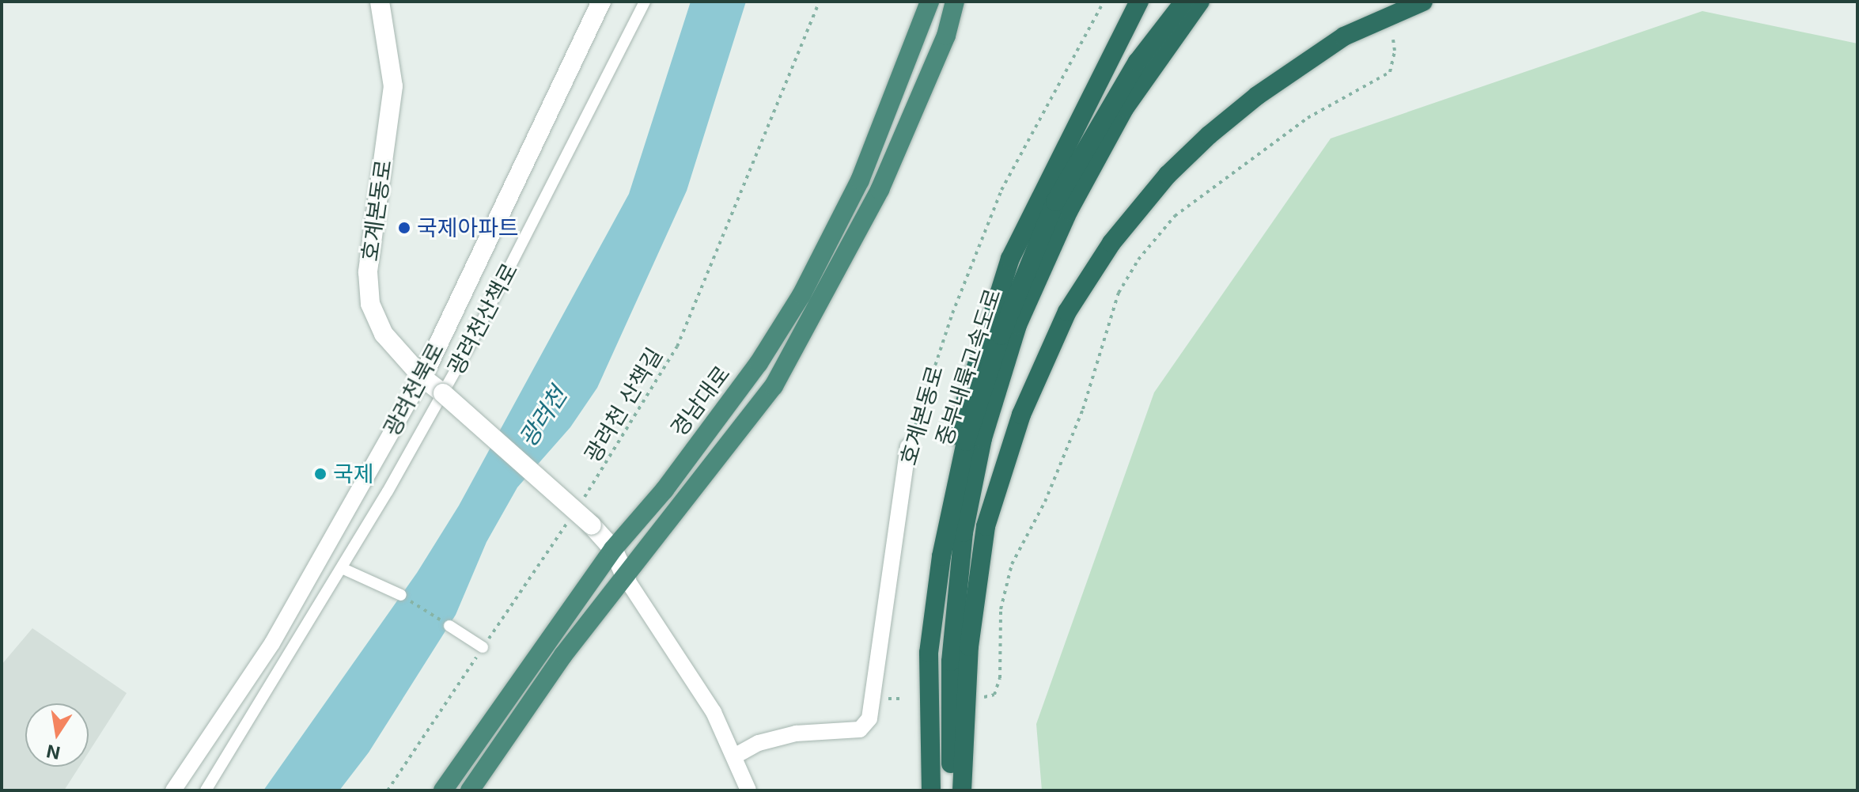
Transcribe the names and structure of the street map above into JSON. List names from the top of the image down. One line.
{"streets":{"highway":["중부내륙고속도로","경남대로"],"street":["호계본동로","광려천산책로","광려천북로"],"path":["광려천 산책길"]},"crossings":[["호계본동로","광려천산책로"],["호계본동로","광려천북로"],["호계본동로","경남대로"]],"water":["광려천"],"places":["국제아파트","국제"],"north":"bottom"}
